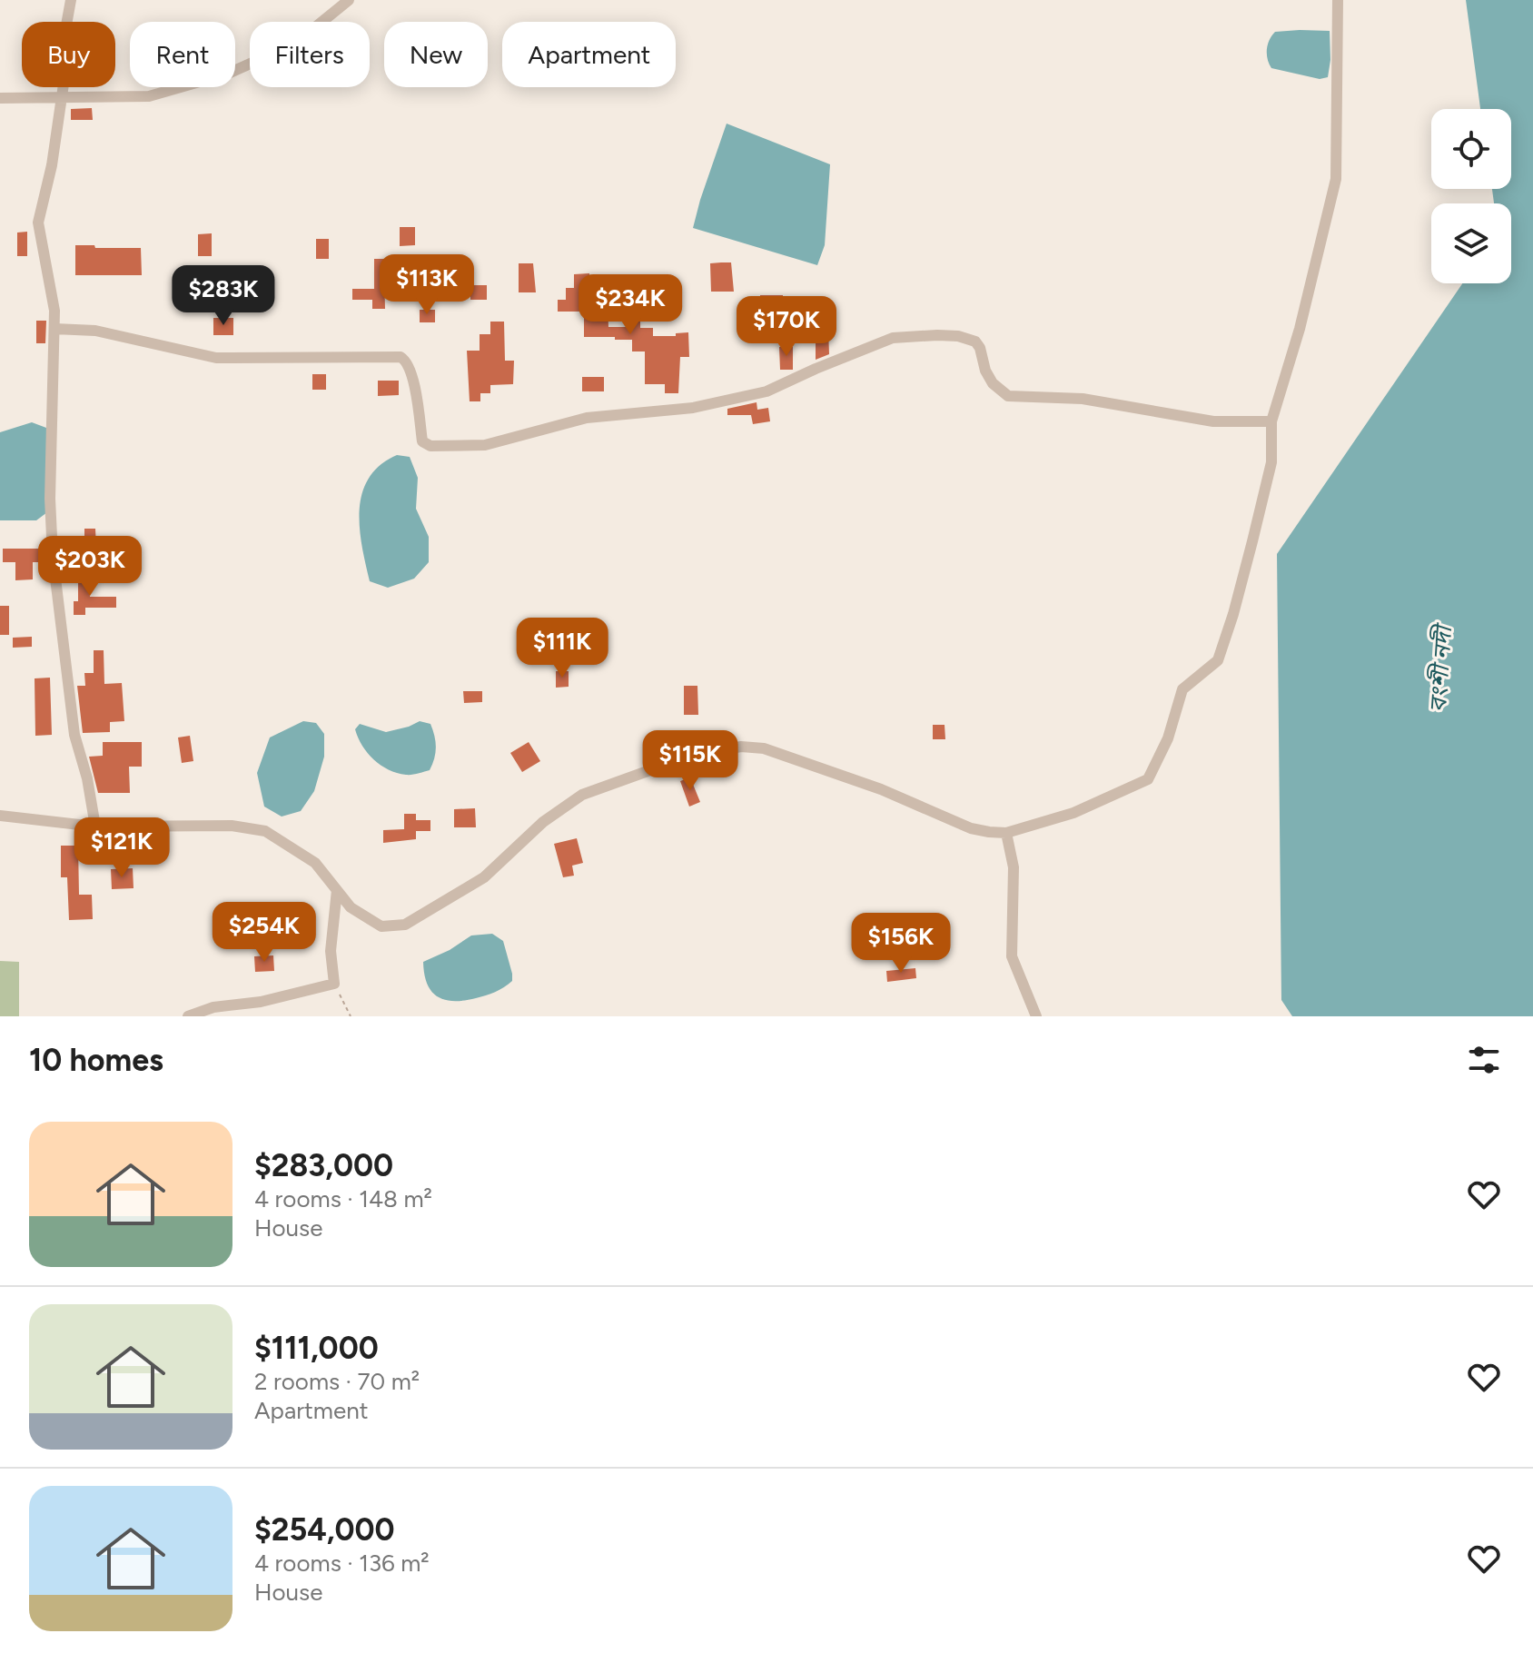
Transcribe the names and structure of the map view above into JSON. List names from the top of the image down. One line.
{"water":["বংশী নদী"],"page":{"chip":["Buy","Rent","Filters","New","Apartment"],"price":["$113K","$283K","$234K","$170K","$203K","$111K","$115K","$121K","$254K","$156K"],"heading":"10 homes","list":[{"name":"$283,000","note":"4 rooms · 148 m² · House"},{"name":"$111,000","note":"2 rooms · 70 m² · Apartment"},{"name":"$254,000","note":"4 rooms · 136 m² · House"}]}}
